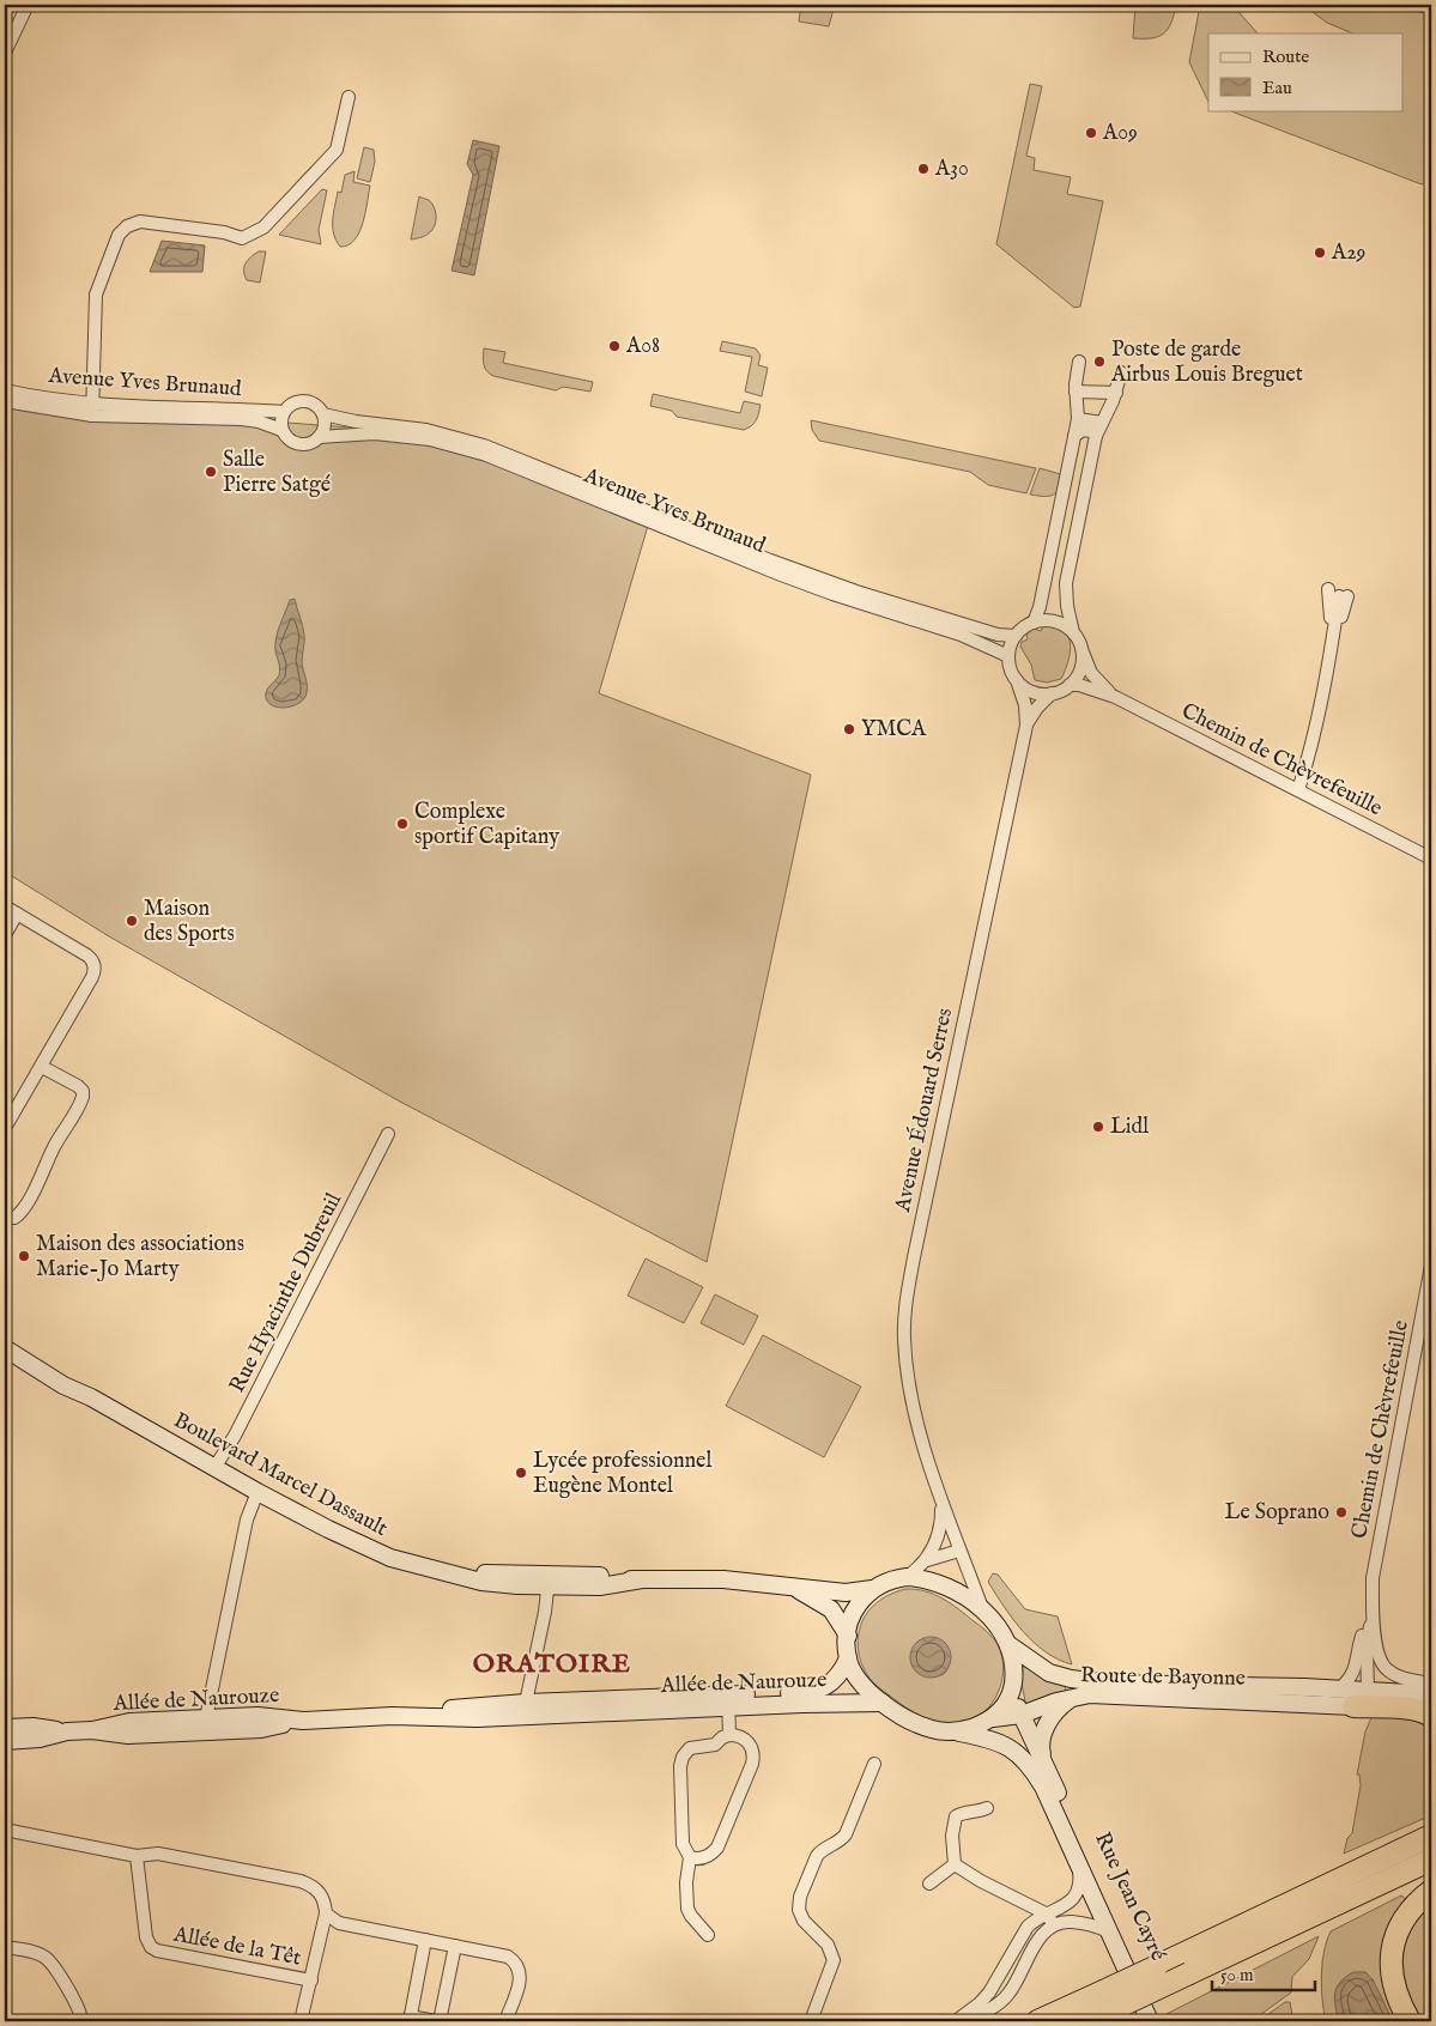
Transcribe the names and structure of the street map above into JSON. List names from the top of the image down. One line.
{"streets":{"main road":["Boulevard Marcel Dassault","Route de Bayonne","Allée de Naurouze","Rue Jean Cayré"],"street":["Avenue Yves Brunaud","Chemin de Chèvrefeuille","Avenue Édouard Serres","Rue Hyacinthe Dubreuil","Allée de la Têt"]},"crossings":[["Avenue Yves Brunaud","Chemin de Chèvrefeuille"],["Avenue Yves Brunaud","Avenue Édouard Serres"],["Chemin de Chèvrefeuille","Avenue Édouard Serres"],["Chemin de Chèvrefeuille","Route de Bayonne"],["Avenue Édouard Serres","Boulevard Marcel Dassault"],["Avenue Édouard Serres","Route de Bayonne"],["Avenue Édouard Serres","Allée de Naurouze"],["Rue Hyacinthe Dubreuil","Boulevard Marcel Dassault"],["Boulevard Marcel Dassault","Route de Bayonne"],["Boulevard Marcel Dassault","Allée de Naurouze"],["Route de Bayonne","Allée de Naurouze"]],"districts":["ORATOIRE"],"places":["A09","A30","A29","A08","Poste de garde Airbus Louis Breguet","Salle Pierre Satgé","YMCA","Complexe sportif Capitany","Maison des Sports","Lidl","Maison des associations Marie-Jo Marty","Lycée professionnel Eugène Montel","Le Soprano"],"legend":["Route","Eau"],"scale_bar":"50 m"}
